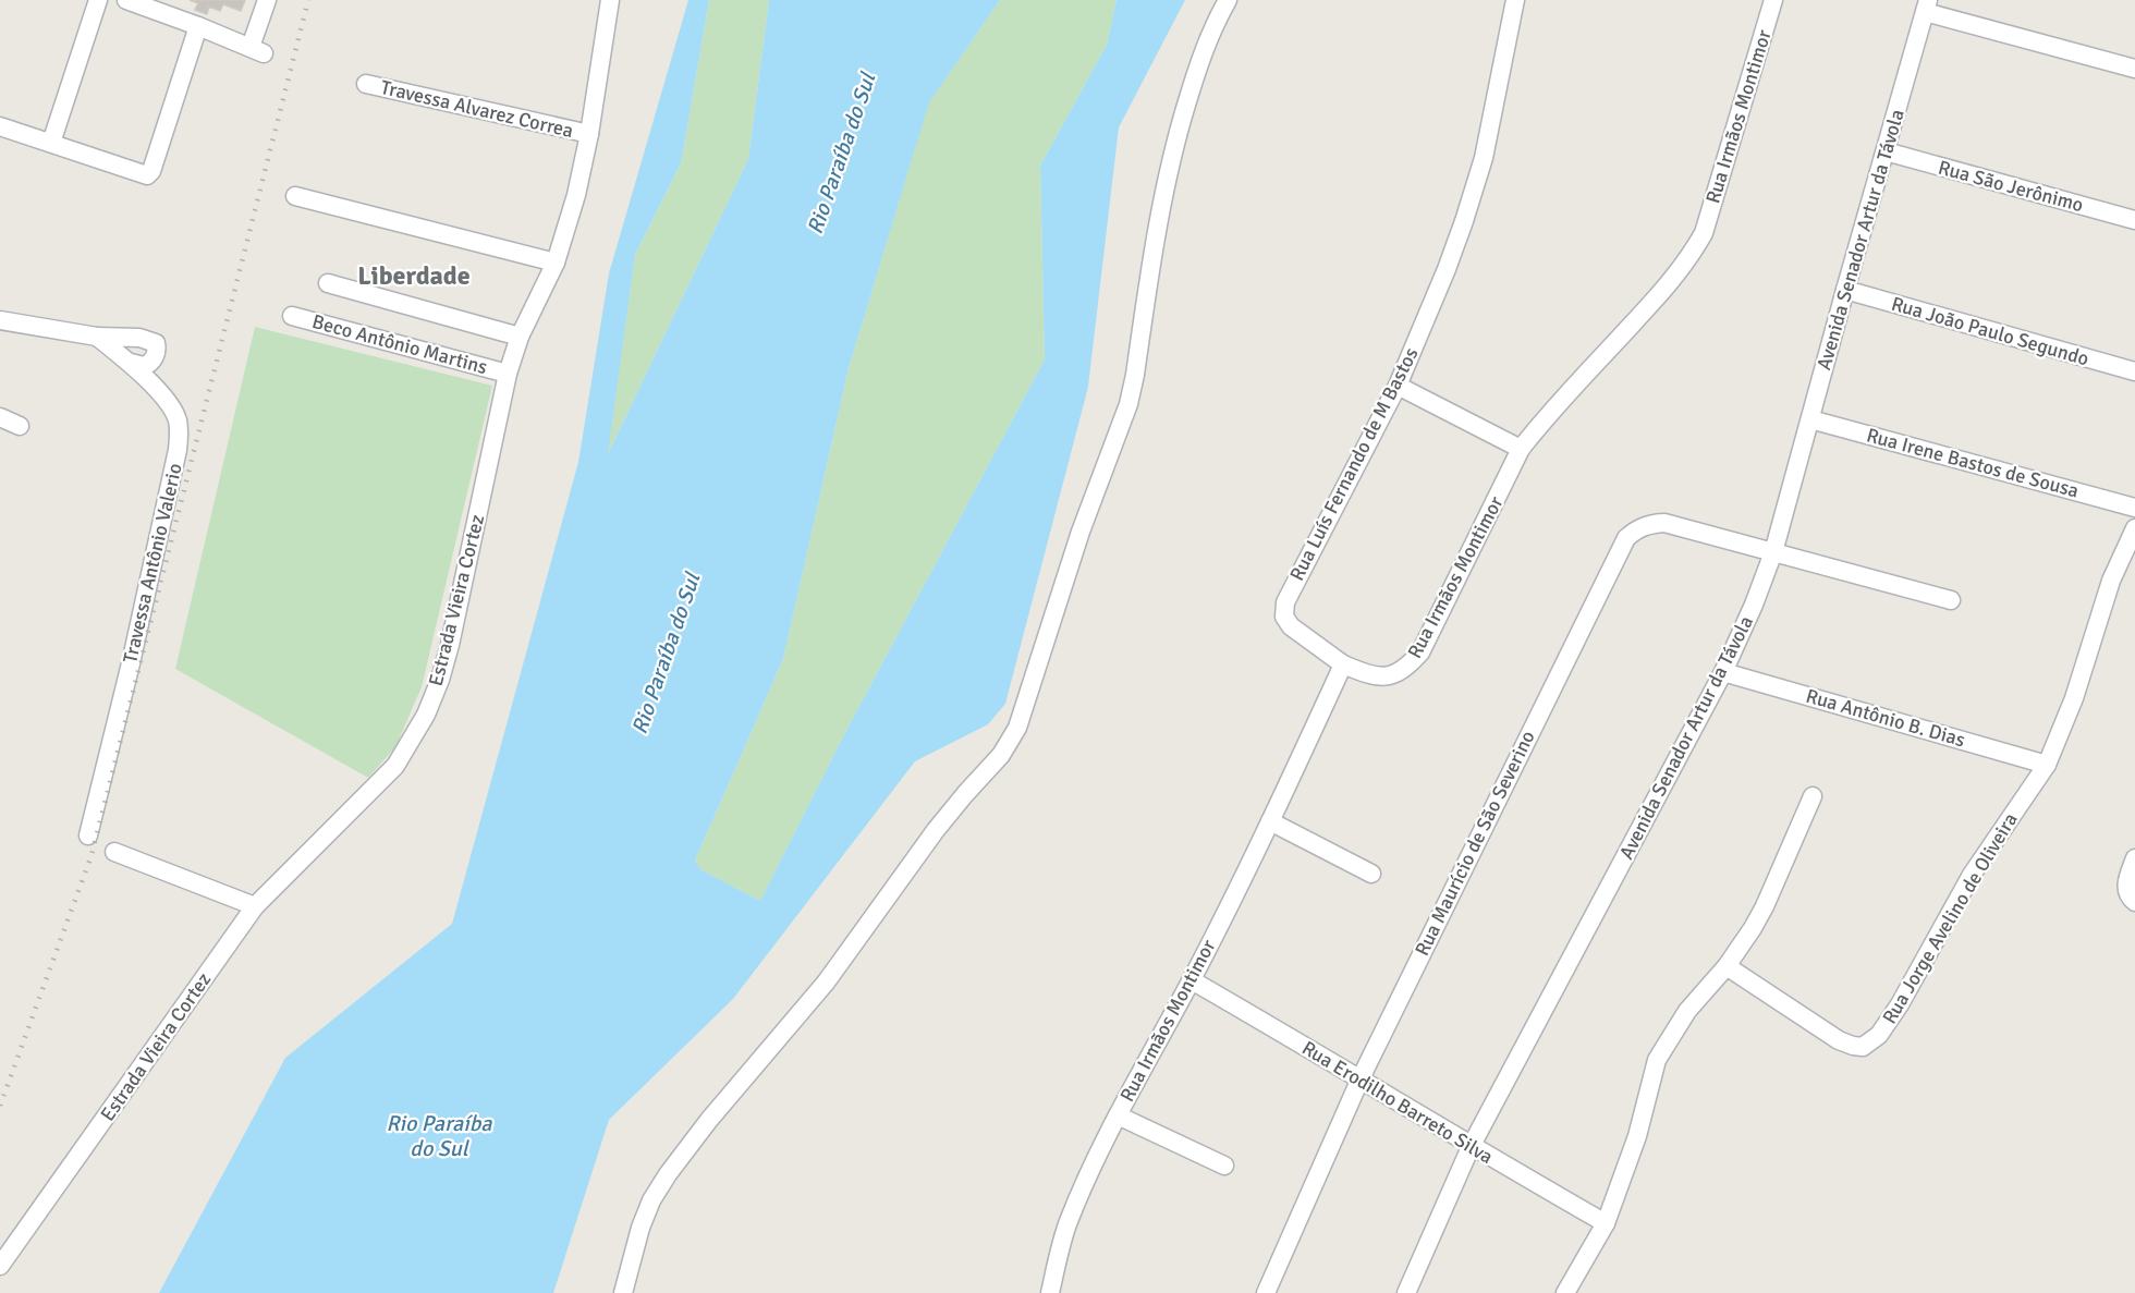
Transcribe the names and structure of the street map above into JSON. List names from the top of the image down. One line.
{"streets":{"street":["Travessa Alvarez Correa","Rua Irmãos Montimor","Rua São Jerônimo","Avenida Senador Artur da Távola","Rua João Paulo Segundo","Beco Antônio Martins","Rua Irene Bastos de Sousa","Rua Luís Fernando de M Bastos","Travessa Antônio Valerio","Estrada Vieira Cortez","Rua Antônio B. Dias","Rua Maurício de São Severino","Rua Jorge Avelino de Oliveira","Rua Erodilho Barreto Silva"]},"crossings":[["Travessa Alvarez Correa","Estrada Vieira Cortez"],["Rua Irmãos Montimor","Rua Luís Fernando de M Bastos"],["Rua Irmãos Montimor","Rua Erodilho Barreto Silva"],["Rua São Jerônimo","Avenida Senador Artur da Távola"],["Avenida Senador Artur da Távola","Rua João Paulo Segundo"],["Avenida Senador Artur da Távola","Rua Irene Bastos de Sousa"],["Avenida Senador Artur da Távola","Rua Antônio B. Dias"],["Avenida Senador Artur da Távola","Rua Maurício de São Severino"],["Avenida Senador Artur da Távola","Rua Erodilho Barreto Silva"],["Beco Antônio Martins","Estrada Vieira Cortez"],["Rua Antônio B. Dias","Rua Jorge Avelino de Oliveira"],["Rua Maurício de São Severino","Rua Erodilho Barreto Silva"]],"districts":["Liberdade"],"water":["Rio Paraíba do Sul"]}
